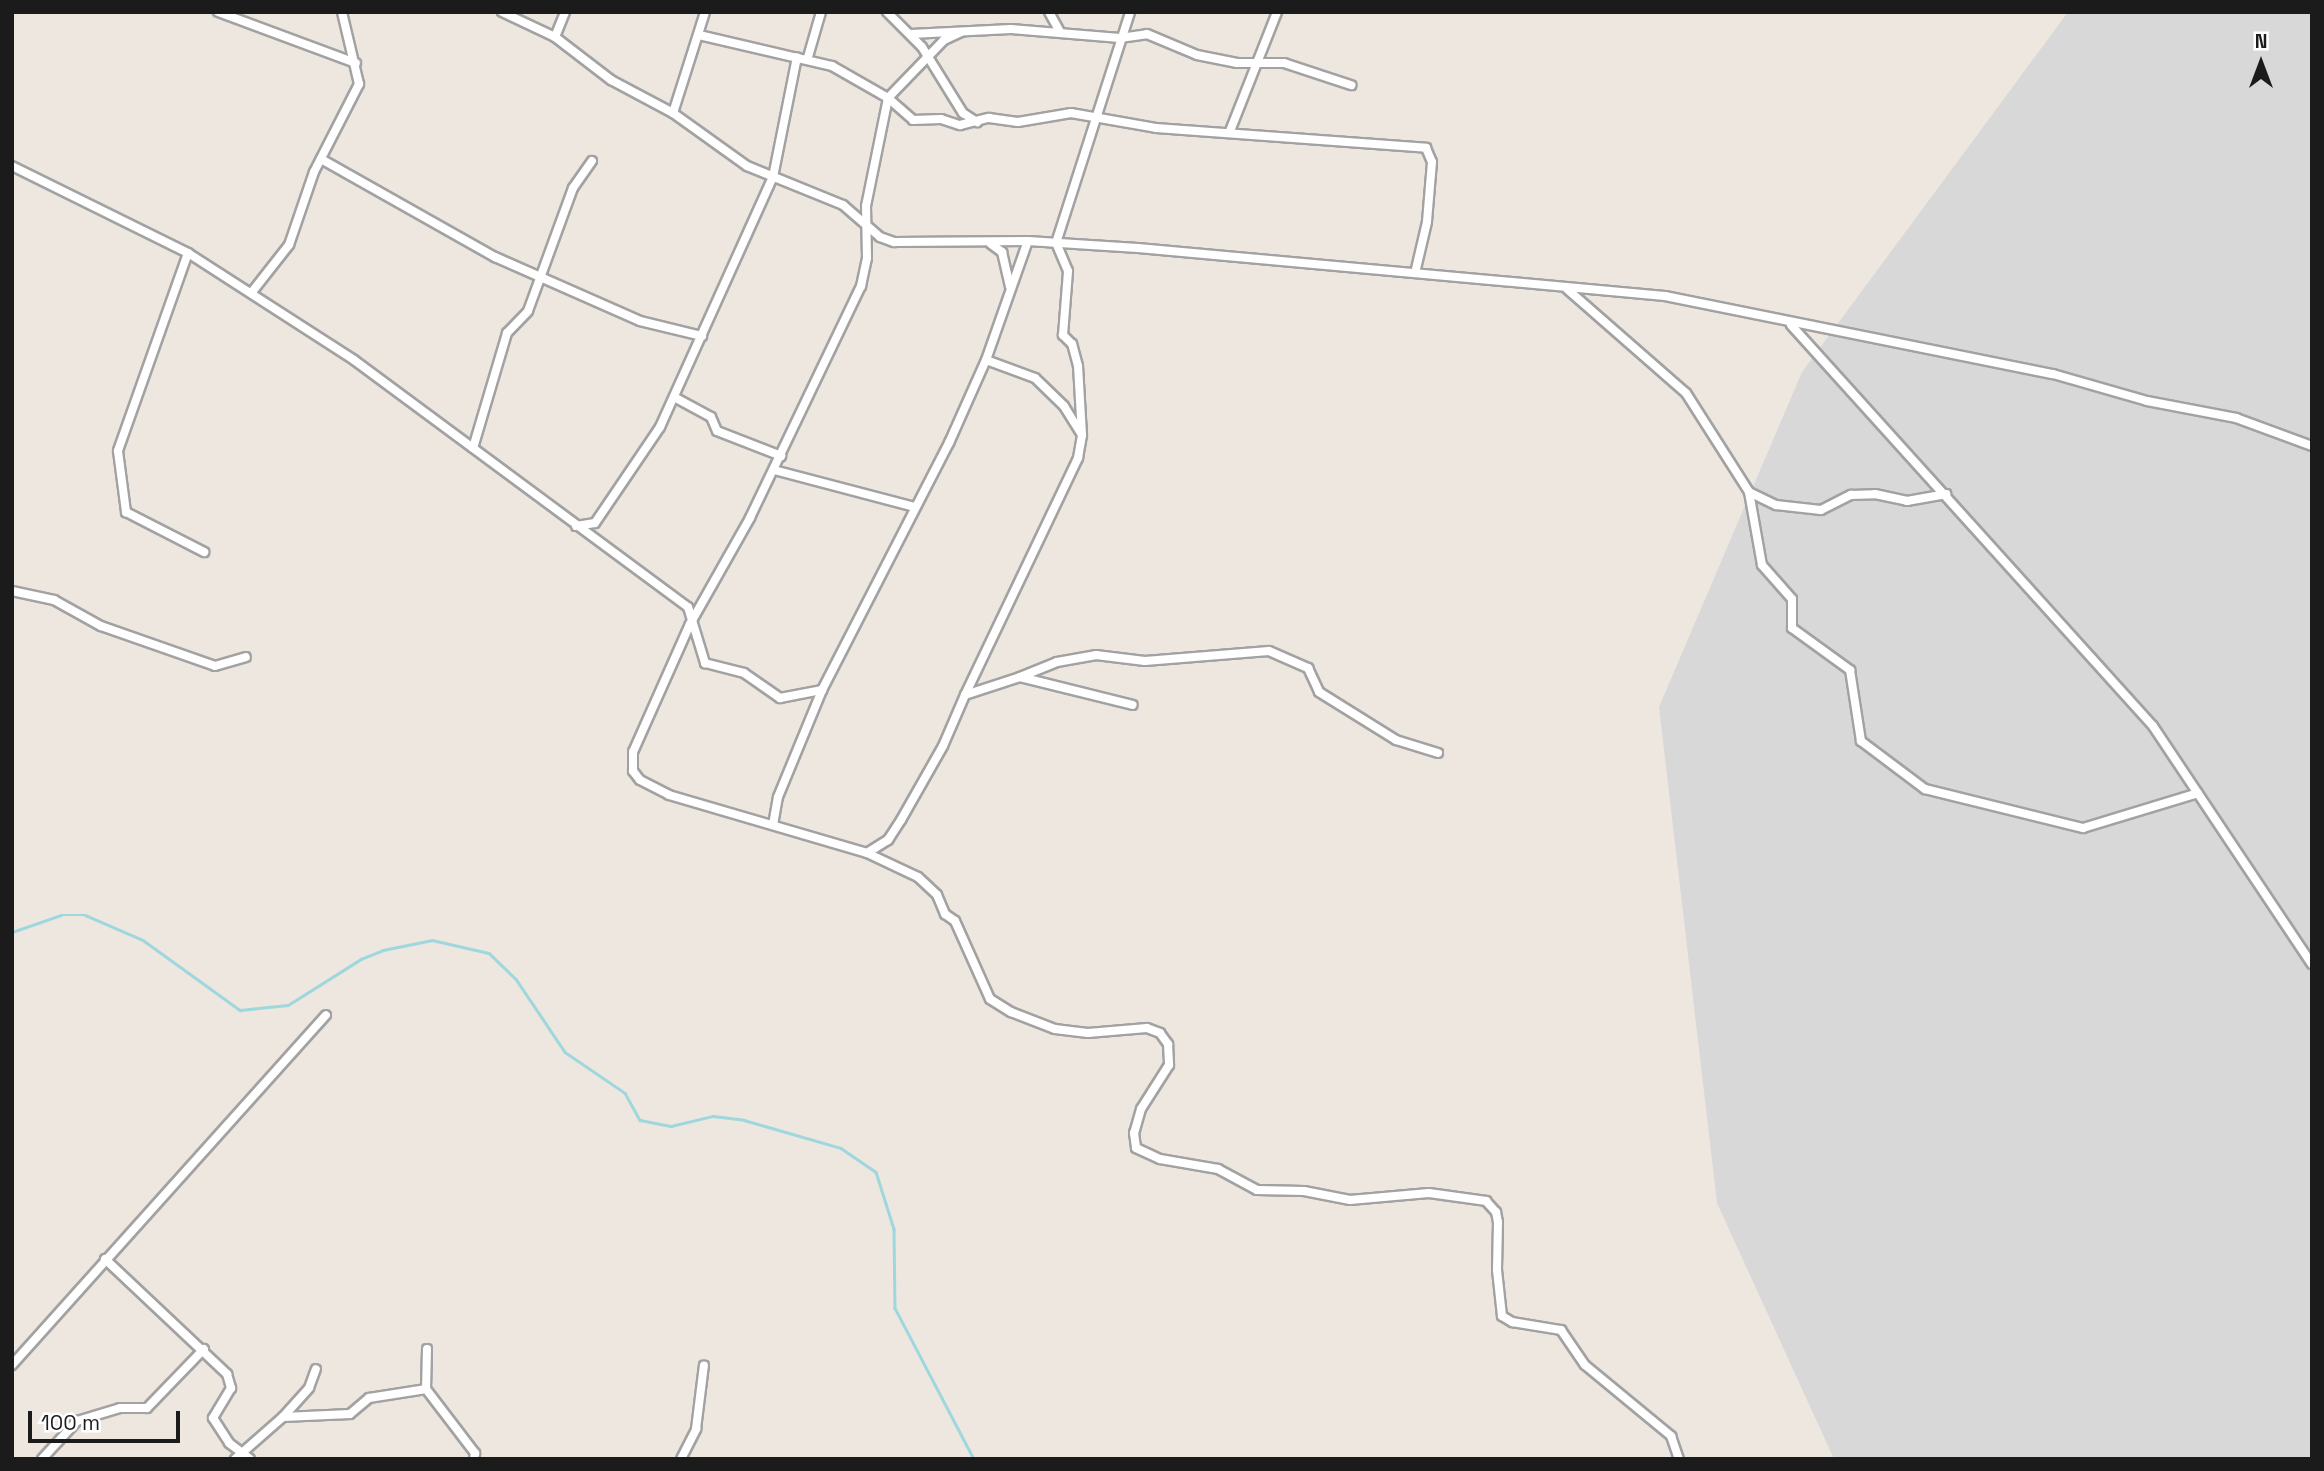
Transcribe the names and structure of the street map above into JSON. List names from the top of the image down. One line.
{"scale_bar":"100 m","north":"top"}
